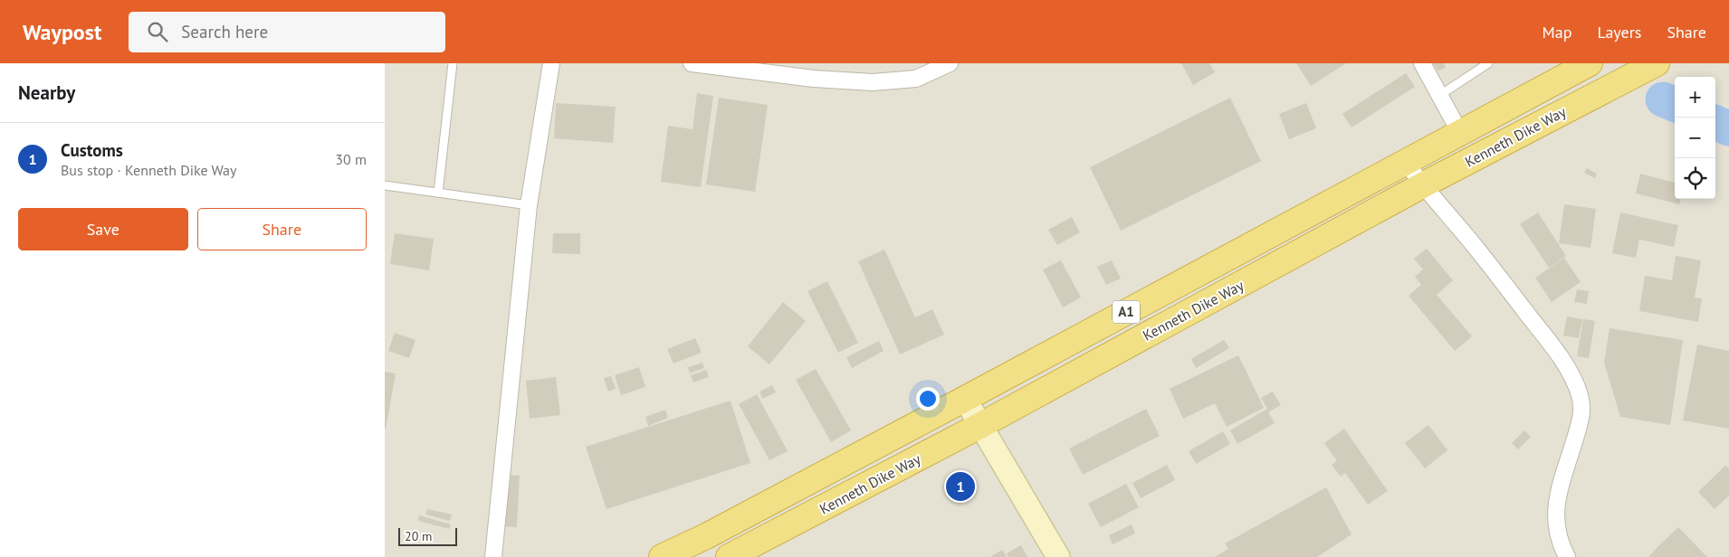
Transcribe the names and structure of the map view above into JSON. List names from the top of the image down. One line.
{"streets":{"highway":["Kenneth Dike Way","A1"]},"scale_bar":"20 m","page":{"header":"Waypost","search":"Search here","nav":["Map","Layers","Share"],"heading":"Nearby","map_buttons":["+","−"],"list":[{"mark":"1","name":"Customs","note":"Bus stop · Kenneth Dike Way","value":"30 m"}],"buttons":["Save","Share"],"pins":"1","scale":"20 m"}}
